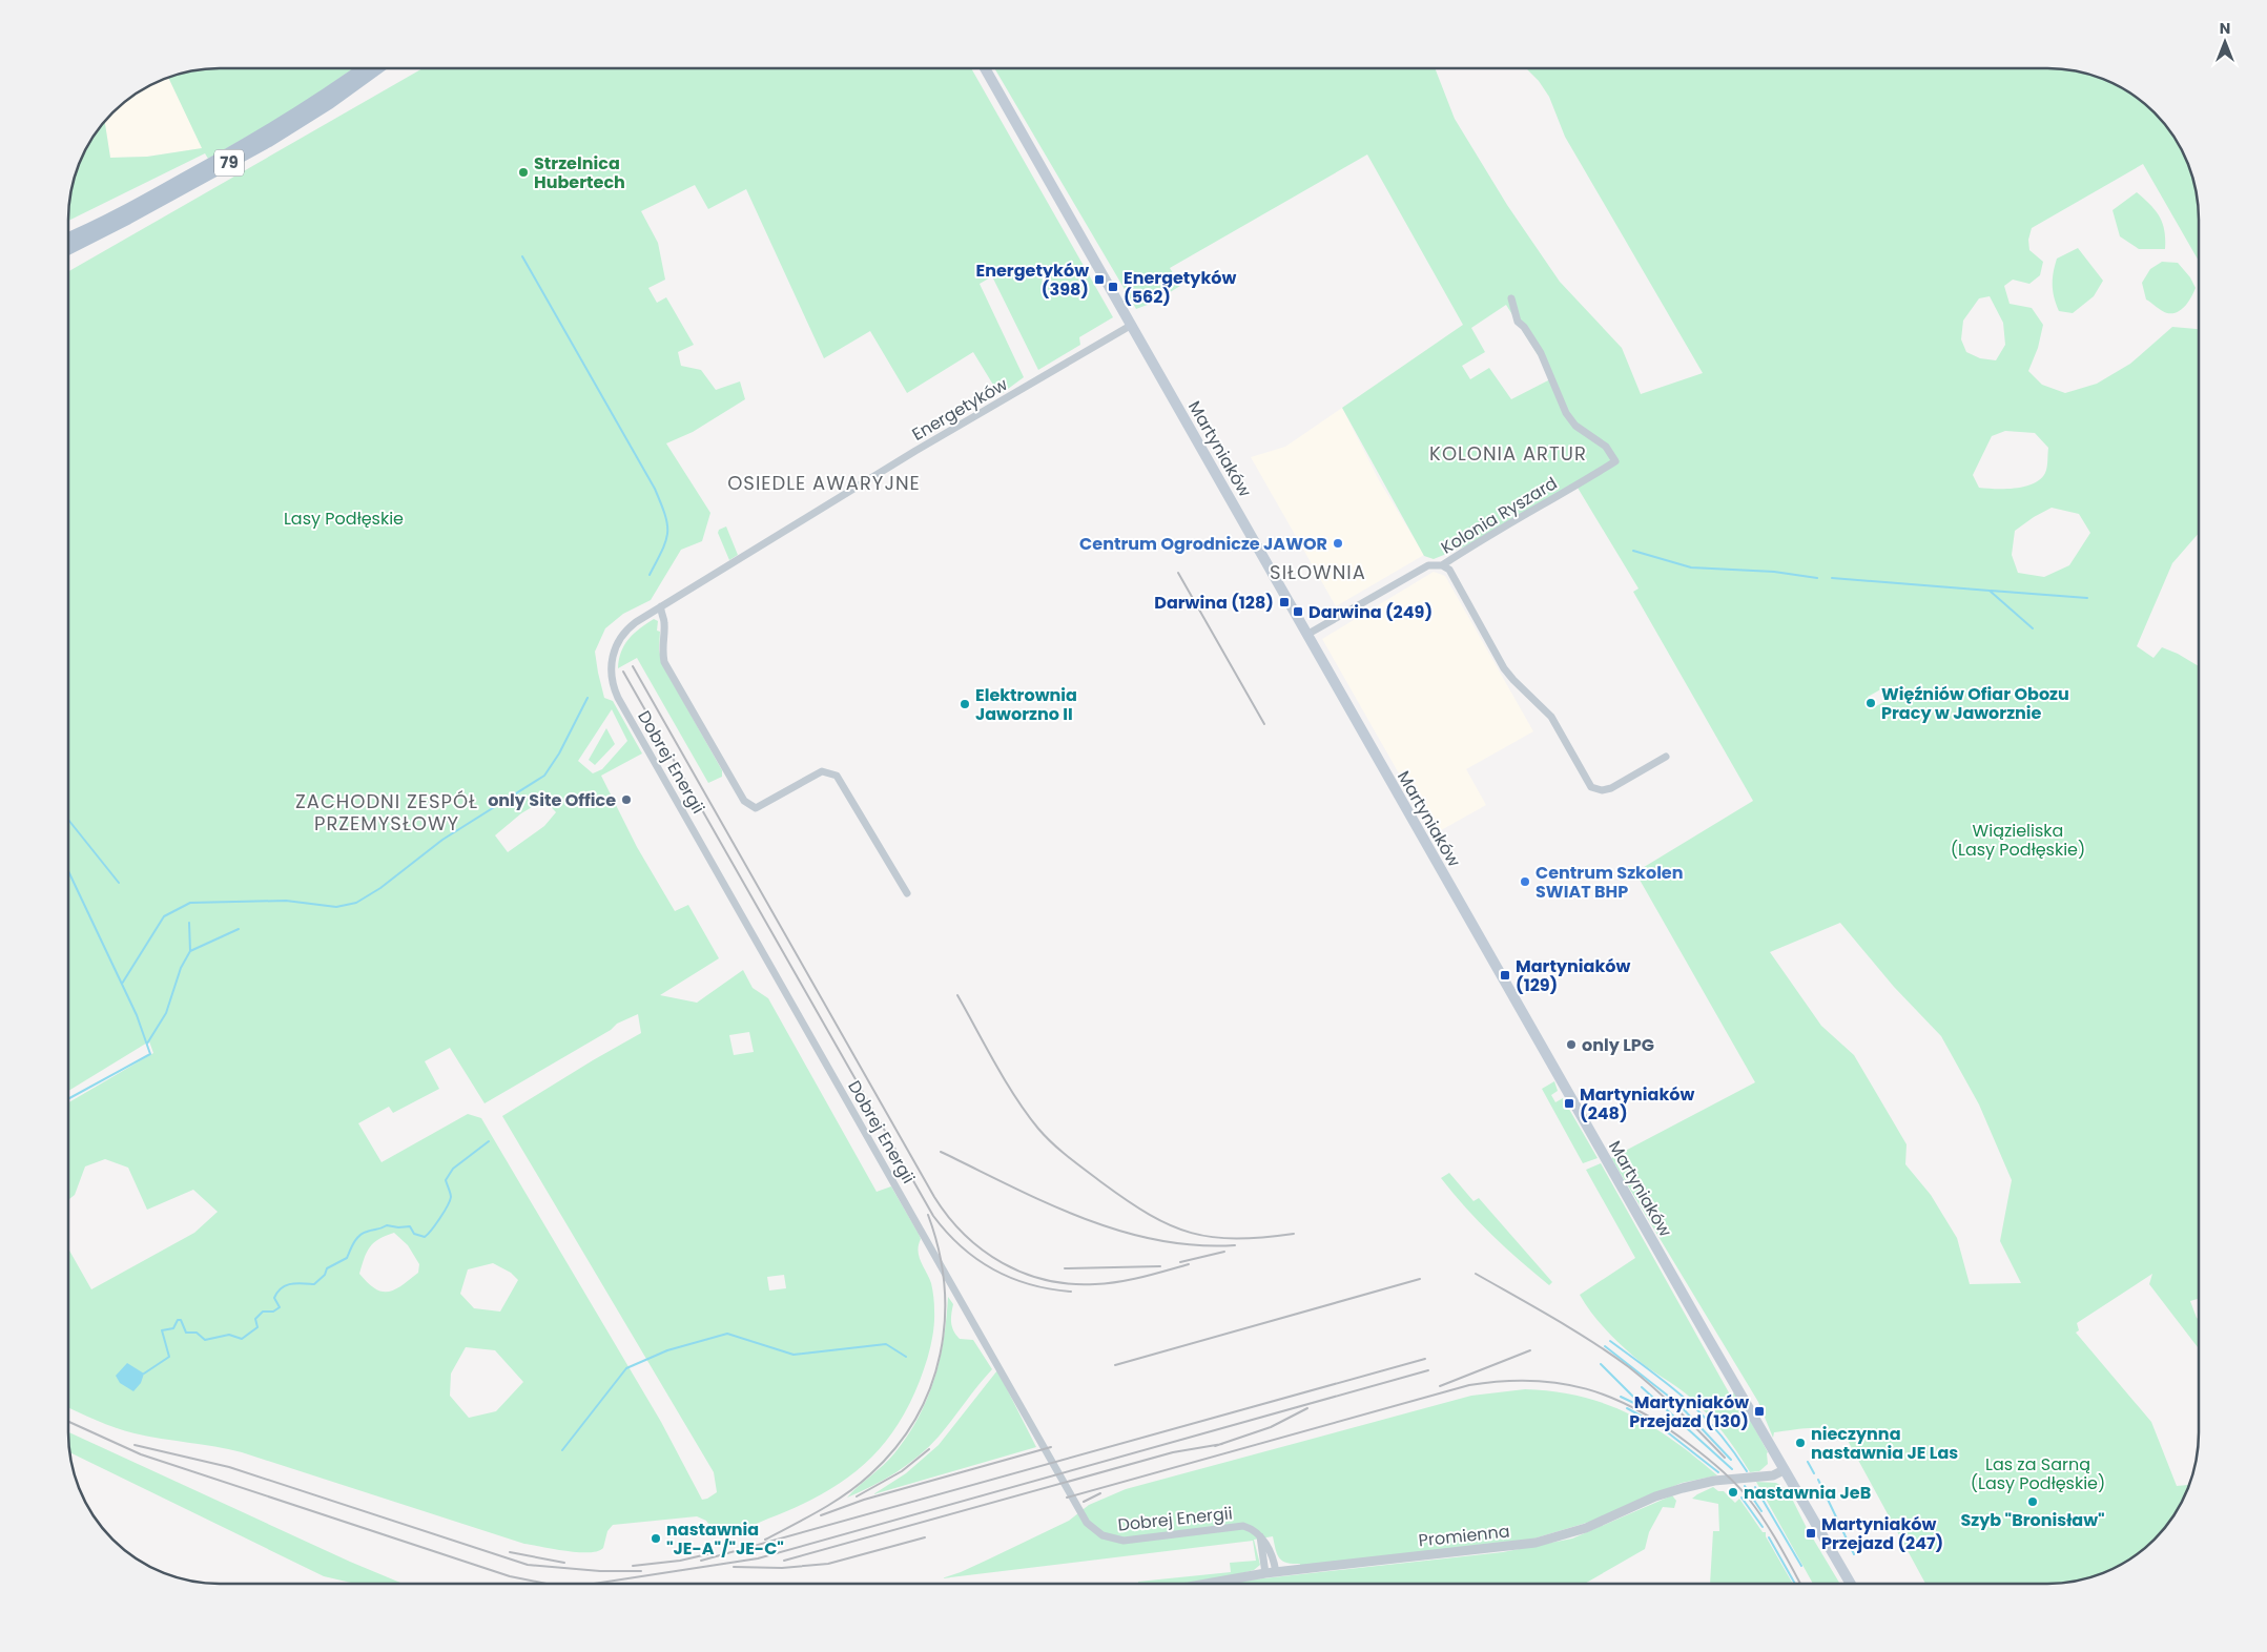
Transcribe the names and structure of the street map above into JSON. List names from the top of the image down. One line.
{"streets":{"main road":["79","Martyniaków"],"street":["Energetyków","Kolonia Ryszard","Dobrej Energii","Promienna"]},"crossings":[["Energetyków","Martyniaków"],["Energetyków","Dobrej Energii"],["Martyniaków","Promienna"]],"districts":["KOLONIA ARTUR","OSIEDLE AWARYJNE","SIŁOWNIA","ZACHODNI ZESPÓŁ PRZEMYSŁOWY"],"parks":["Lasy Podłęskie","Wiązieliska (Lasy Podłęskie)","Las za Sarną (Lasy Podłęskie)"],"places":{"other":["Strzelnica Hubertech","Centrum Ogrodnicze JAWOR","Więźniów Ofiar Obozu Pracy w Jaworznie","Elektrownia Jaworzno II","only Site Office","Centrum Szkolen SWIAT BHP","only LPG","nieczynna nastawnia JE Las","nastawnia JeB","Szyb \"Bronisław\"","nastawnia \"JE-A\"/\"JE-C\""],"transit":["Energetyków (398)","Energetyków (562)","Darwina (128)","Darwina (249)","Martyniaków (129)","Martyniaków (248)","Martyniaków Przejazd (130)","Martyniaków Przejazd (247)"]},"north":"top"}
